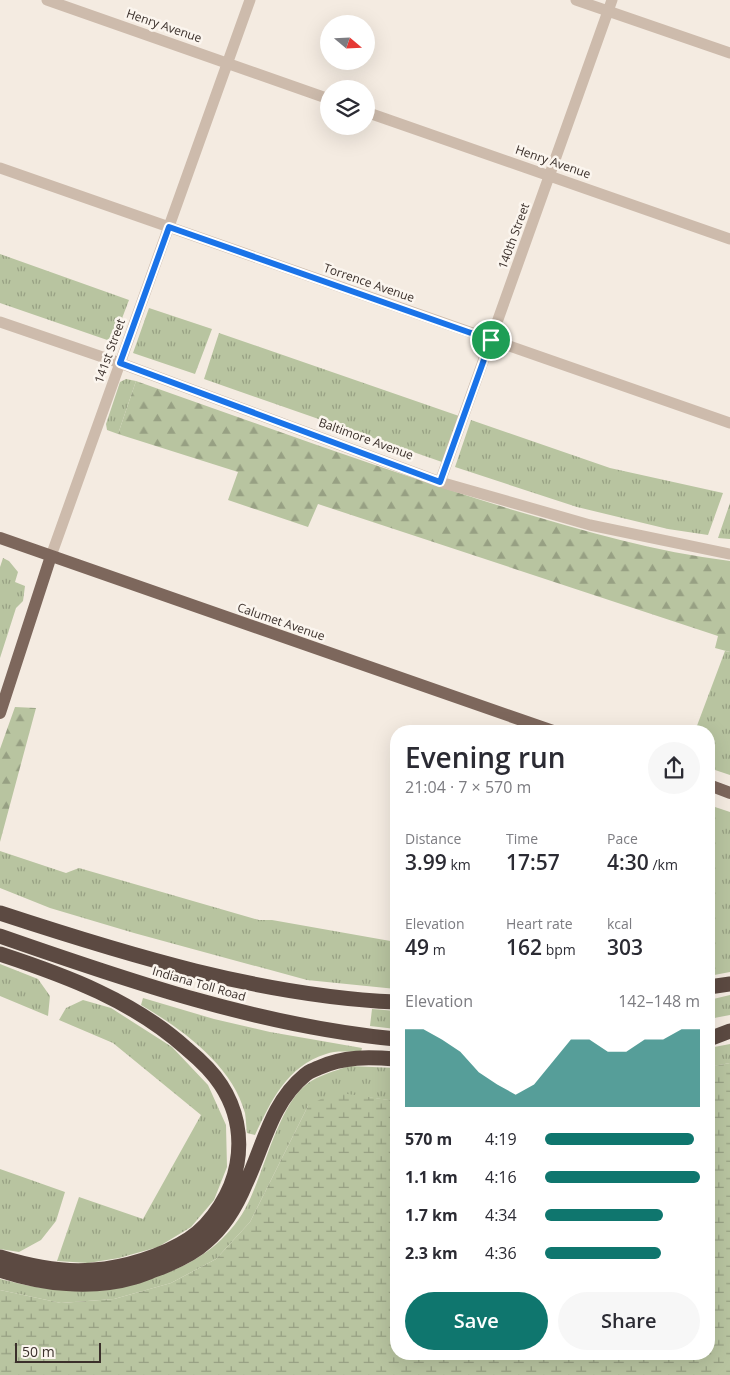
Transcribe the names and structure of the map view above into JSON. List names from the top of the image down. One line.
{"streets":{"highway":["Indiana Toll Road"],"main road":["141st Street","Calumet Avenue"],"street":["Henry Avenue","140th Street","Torrence Avenue","Baltimore Avenue"]},"crossings":[["Henry Avenue","140th Street"],["Henry Avenue","141st Street"],["140th Street","Torrence Avenue"],["140th Street","Baltimore Avenue"],["Torrence Avenue","141st Street"],["141st Street","Baltimore Avenue"],["141st Street","Calumet Avenue"]],"scale_bar":"50 m","north":"right","page":{"heading":["Evening run","21:04 · 7 × 570 m"],"stats":[["Distance","3.99 km"],["Time","17:57"],["Pace","4:30 /km"],["Elevation","49 m"],["Heart rate","162 bpm"],["kcal","303"]],"chart":["Elevation","142–148 m"],"list":[{"name":"570 m","note":"4:19"},{"name":"1.1 km","note":"4:16"},{"name":"1.7 km","note":"4:34"},{"name":"2.3 km","note":"4:36"}],"buttons":["Save","Share"],"scale":"50 m"}}
